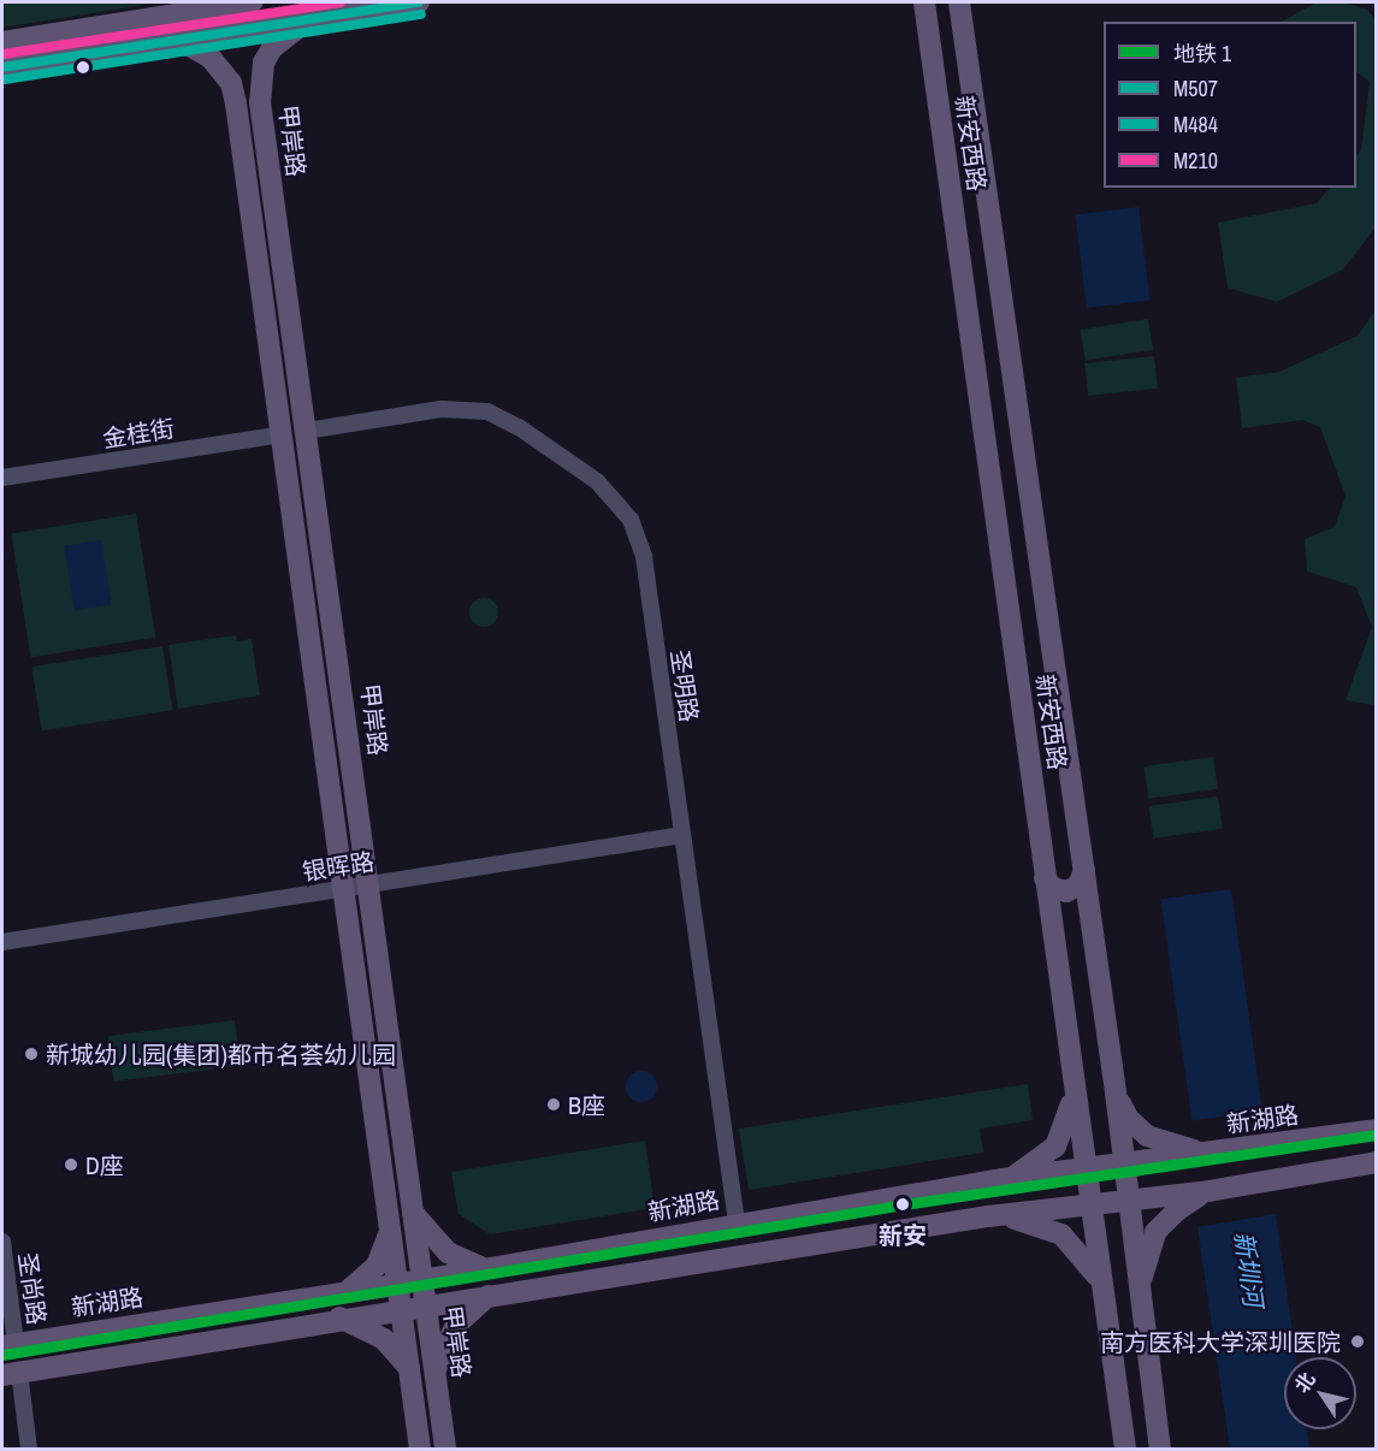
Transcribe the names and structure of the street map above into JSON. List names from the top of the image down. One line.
{"streets":{"main road":["甲岸路","新安西路","新湖路"],"street":["金桂街","圣明路","银晖路","圣尚路"]},"crossings":[["甲岸路","圣明路"],["甲岸路","银晖路"],["甲岸路","新湖路"],["新安西路","新湖路"],["圣明路","银晖路"],["圣明路","新湖路"],["新湖路","圣尚路"]],"water":["新圳河"],"places":["新城幼儿园(集团)都市名荟幼儿园","B座","D座","新安","南方医科大学深圳医院"],"lines":["transit line M507","transit line M210","transit line M484","metro line 1"],"legend":["地铁 1","M507","M484","M210"],"north":"top left"}
